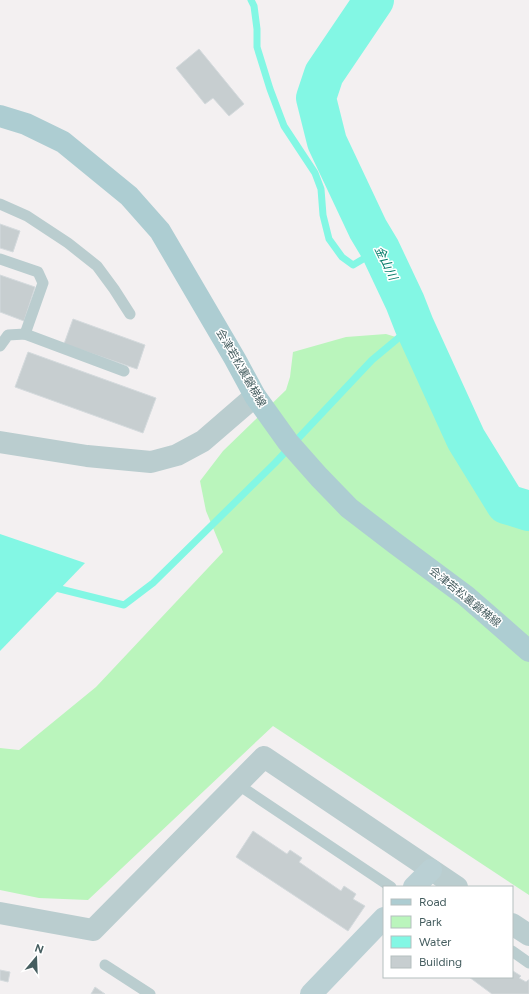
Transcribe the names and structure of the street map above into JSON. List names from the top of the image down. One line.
{"streets":{"main road":["会津若松裏磐梯線"]},"water":["金山川"],"legend":["Road","Park","Water","Building"],"north":"top"}
